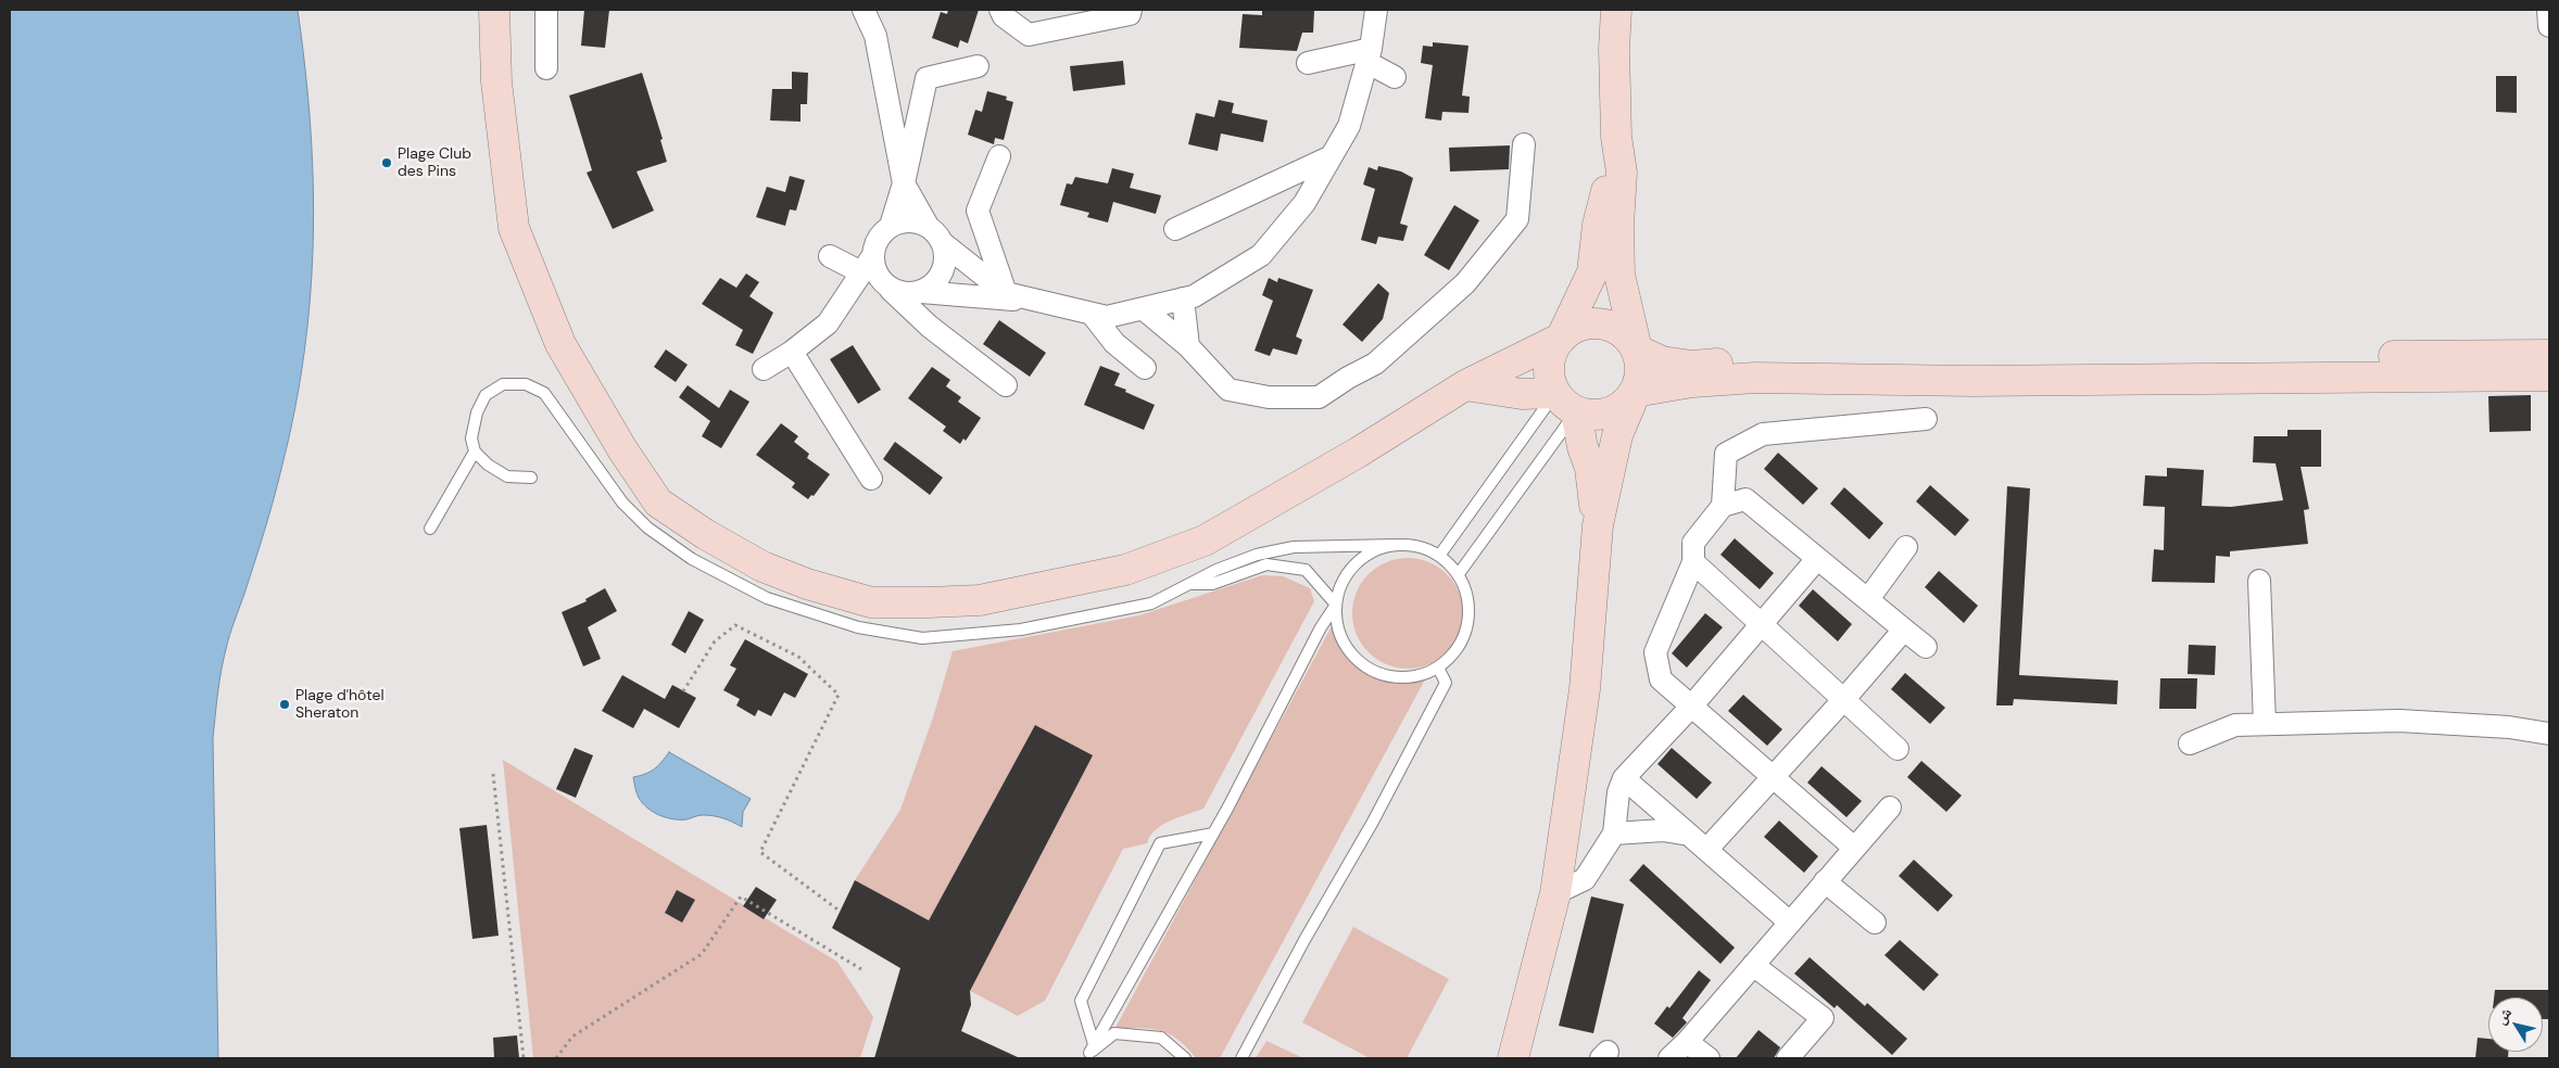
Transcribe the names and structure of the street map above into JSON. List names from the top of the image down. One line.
{"places":["Plage Club des Pins","Plage d'hôtel Sheraton"],"north":"top left"}
